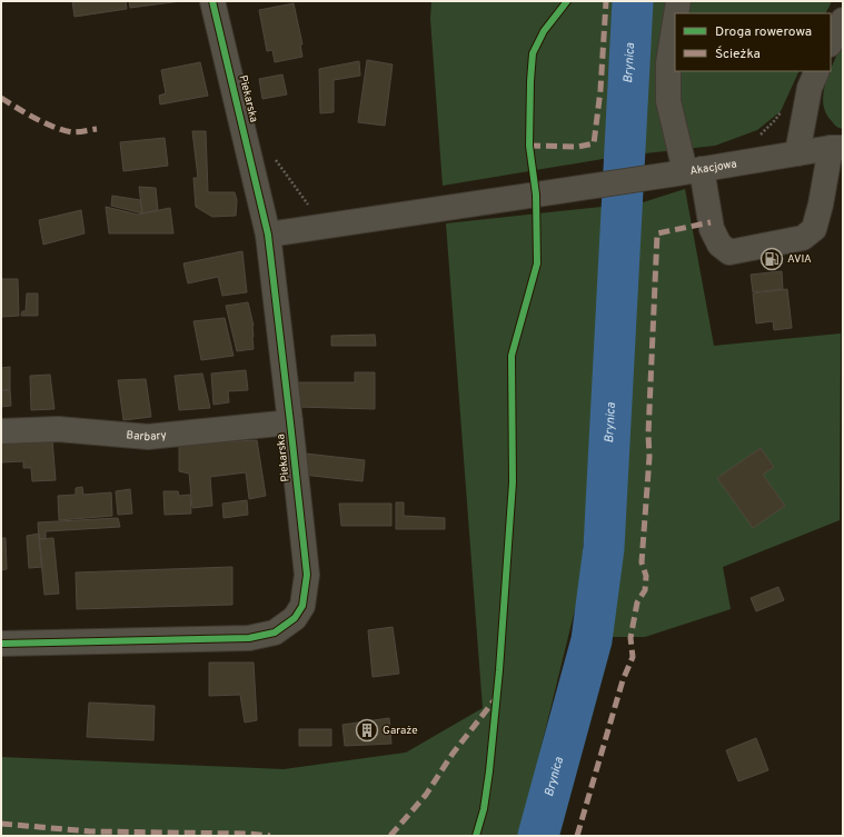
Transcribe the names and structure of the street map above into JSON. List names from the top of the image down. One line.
{"streets":{"street":["Piekarska","Akacjowa","Barbary"]},"crossings":[["Piekarska","Akacjowa"],["Piekarska","Barbary"]],"water":["Brynica"],"places":{"fuel station":["AVIA"],"building":["Garaże"]},"legend":["Droga rowerowa","Ścieżka"]}
